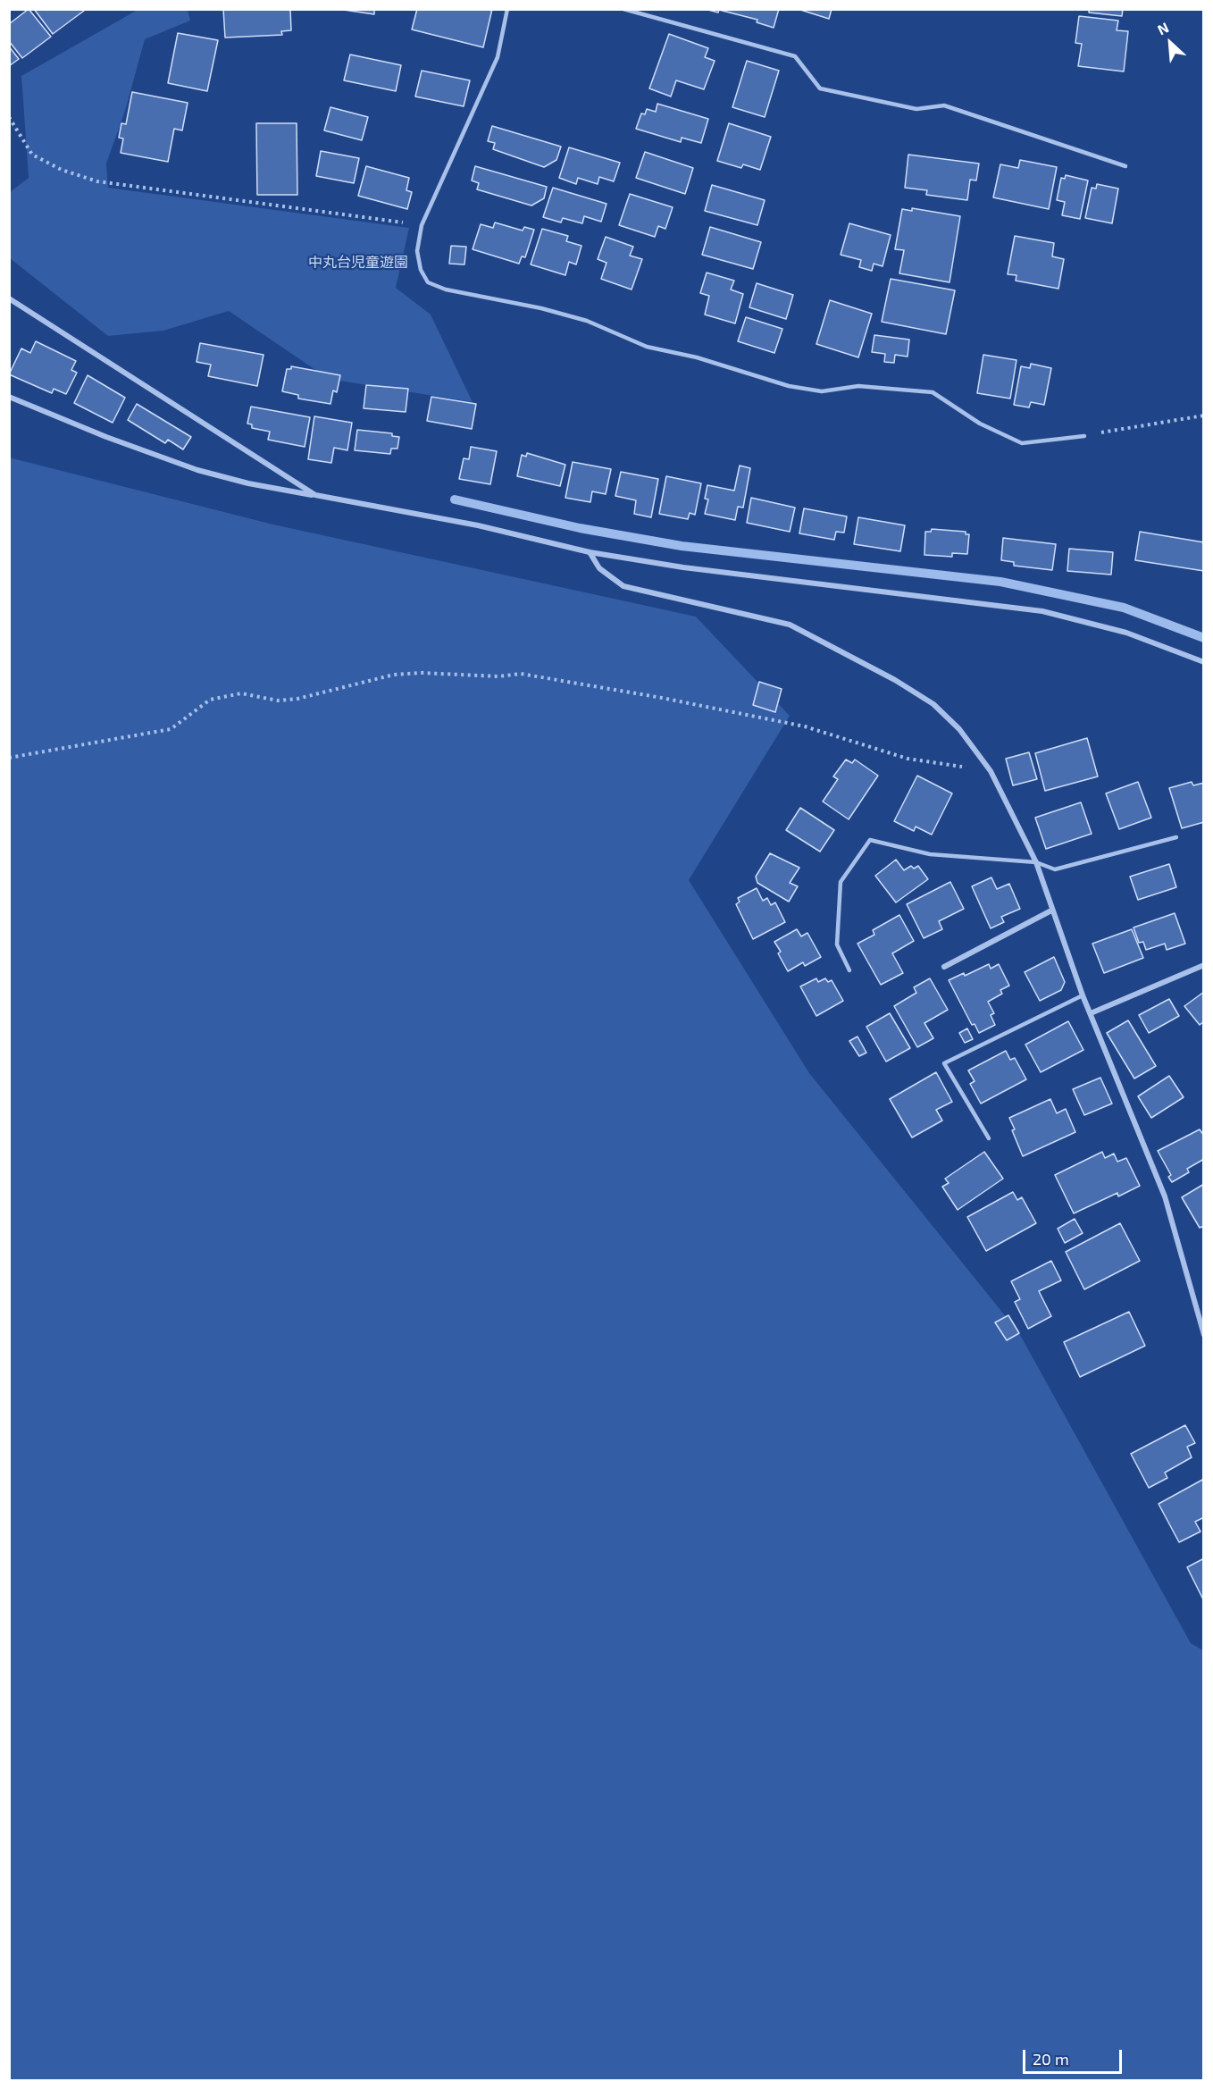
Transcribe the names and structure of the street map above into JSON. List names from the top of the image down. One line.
{"parks":["中丸台児童遊園"],"scale_bar":"20 m","north":"top left"}
